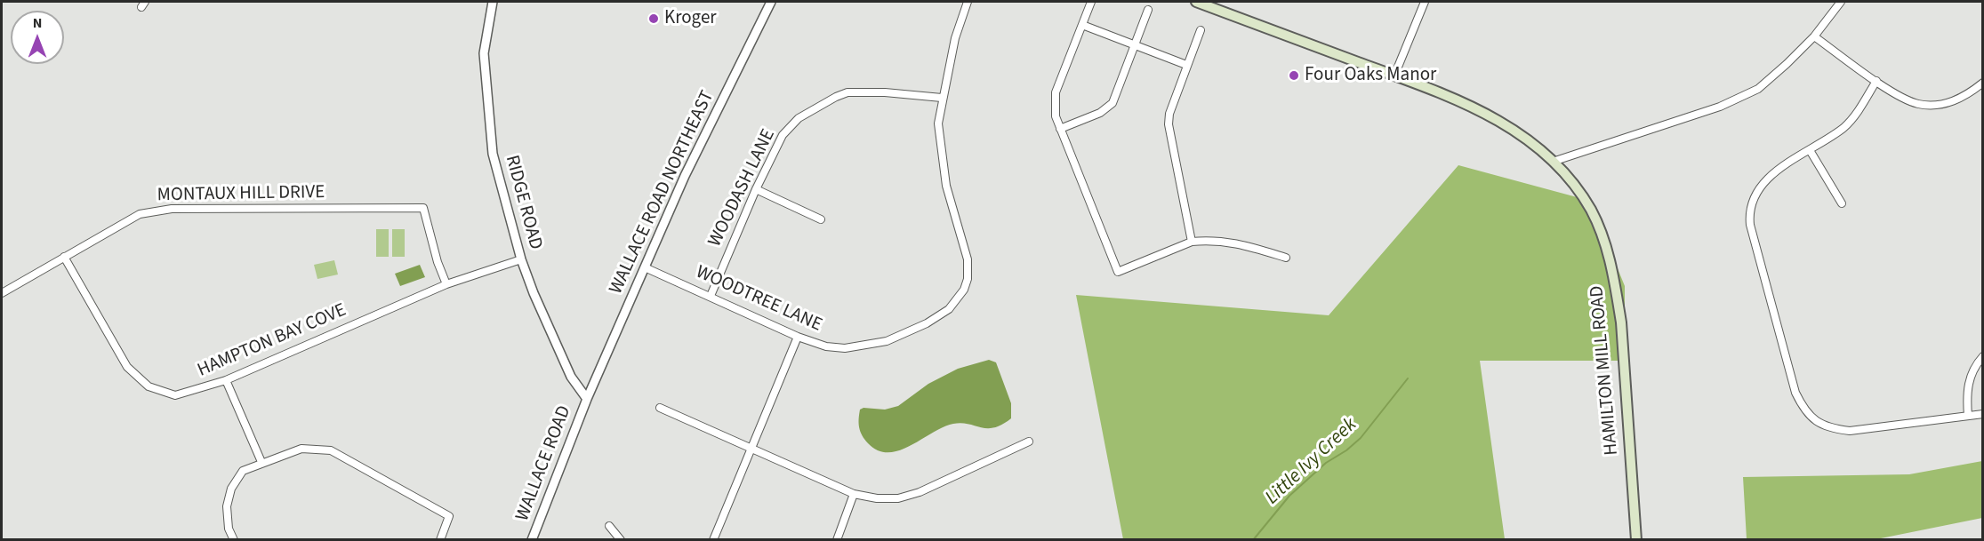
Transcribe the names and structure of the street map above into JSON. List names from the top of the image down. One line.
{"streets":{"main road":["HAMILTON MILL ROAD"],"street":["WOODASH LANE","WALLACE ROAD NORTHEAST","MONTAUX HILL DRIVE","RIDGE ROAD","WOODTREE LANE","HAMPTON BAY COVE","WALLACE ROAD"]},"crossings":[["WOODASH LANE","WOODTREE LANE"],["WALLACE ROAD NORTHEAST","RIDGE ROAD"],["WALLACE ROAD NORTHEAST","WOODTREE LANE"],["WALLACE ROAD NORTHEAST","WALLACE ROAD"],["MONTAUX HILL DRIVE","HAMPTON BAY COVE"],["RIDGE ROAD","HAMPTON BAY COVE"],["RIDGE ROAD","WALLACE ROAD"]],"water":["Little Ivy Creek"],"places":["Kroger","Four Oaks Manor"],"north":"top"}
